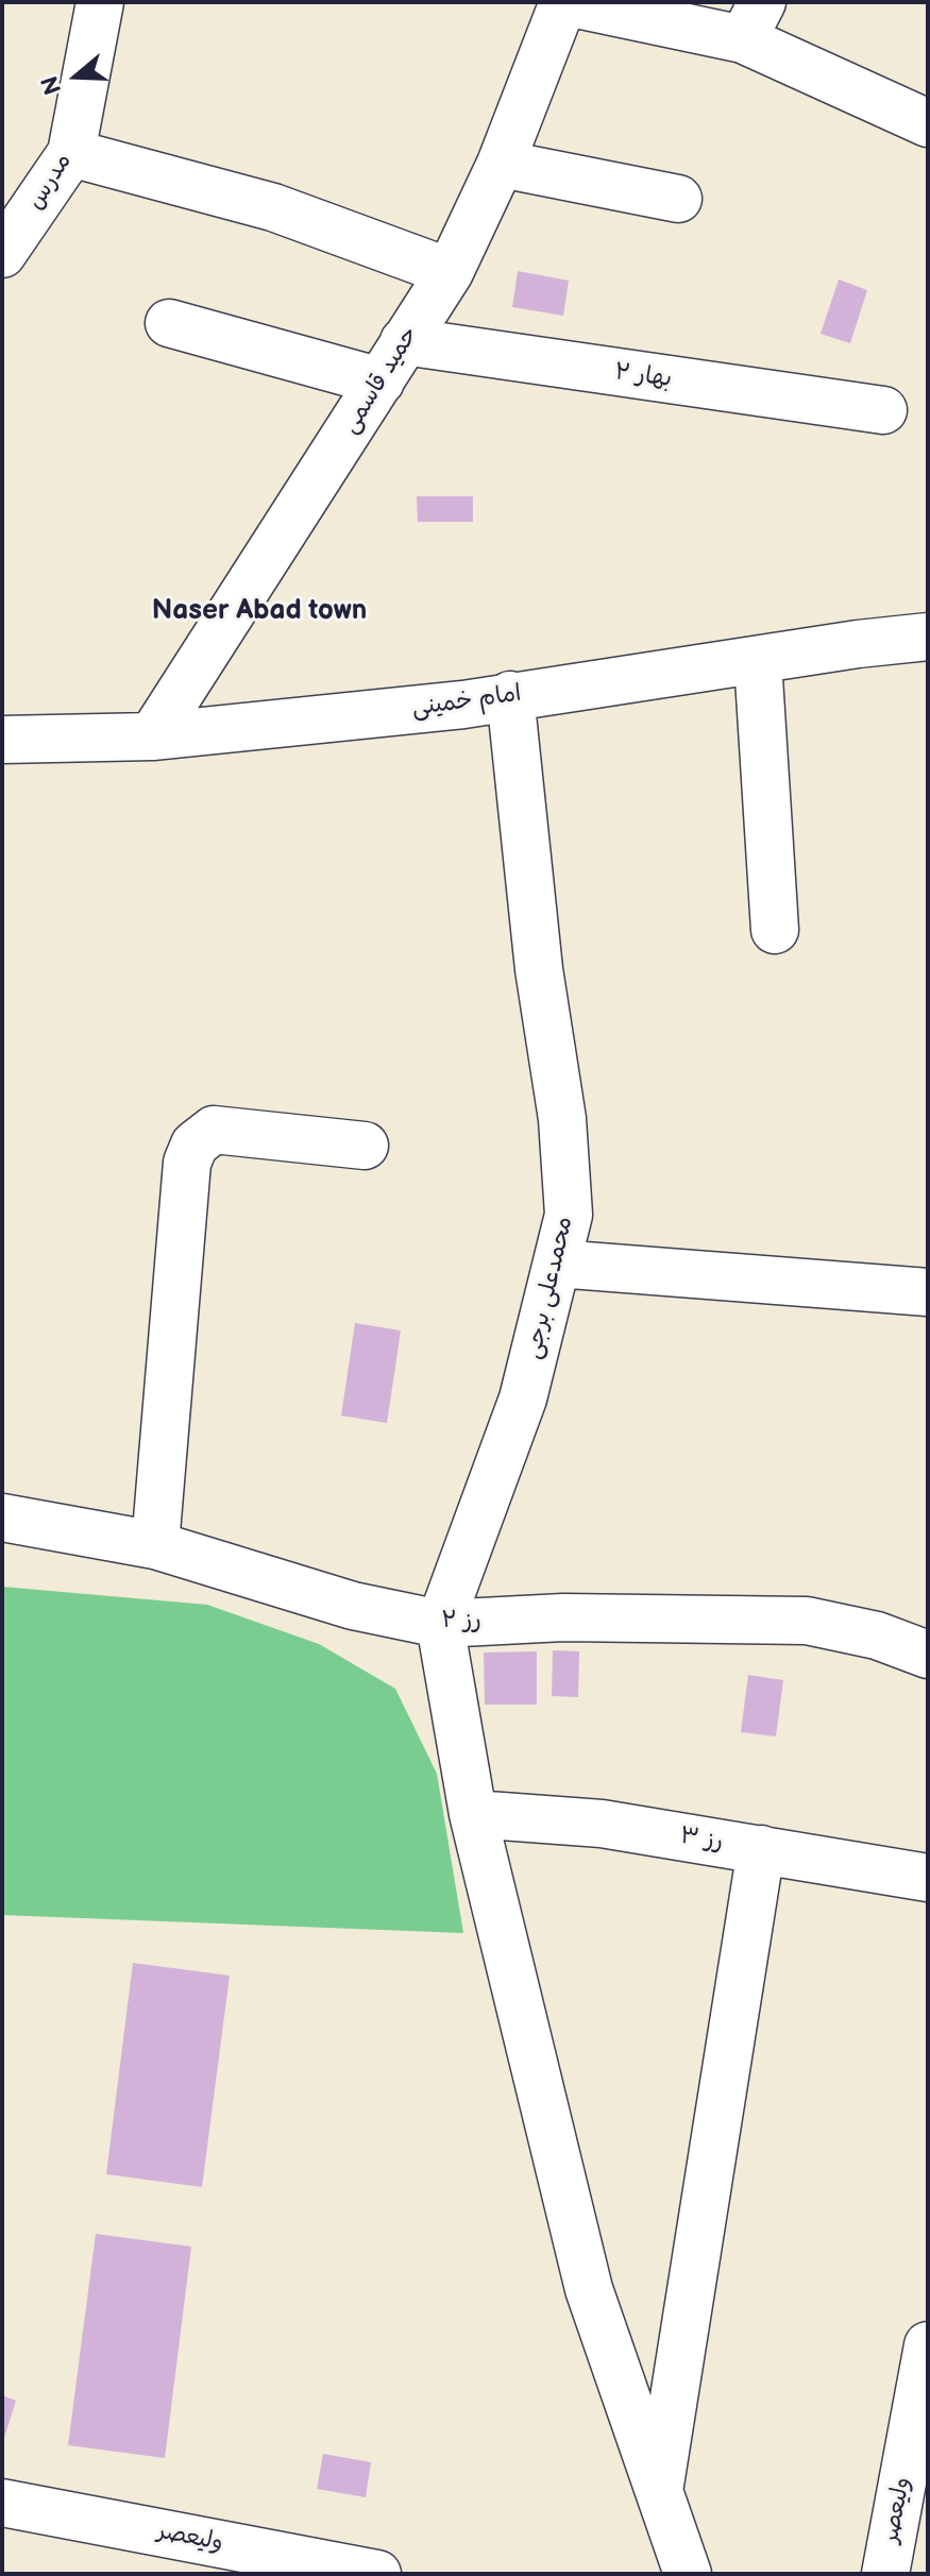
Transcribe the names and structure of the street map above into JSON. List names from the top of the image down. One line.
{"streets":{"street":["مدرس","بهار ۲","حمید قاسمی","امام خمینی","محمدعلی برجی","رز ۲","رز ۳","ولیعصر"]},"crossings":[["بهار ۲","حمید قاسمی"],["حمید قاسمی","امام خمینی"],["امام خمینی","محمدعلی برجی"],["محمدعلی برجی","رز ۲"]],"districts":["Naser Abad town"],"north":"left"}
